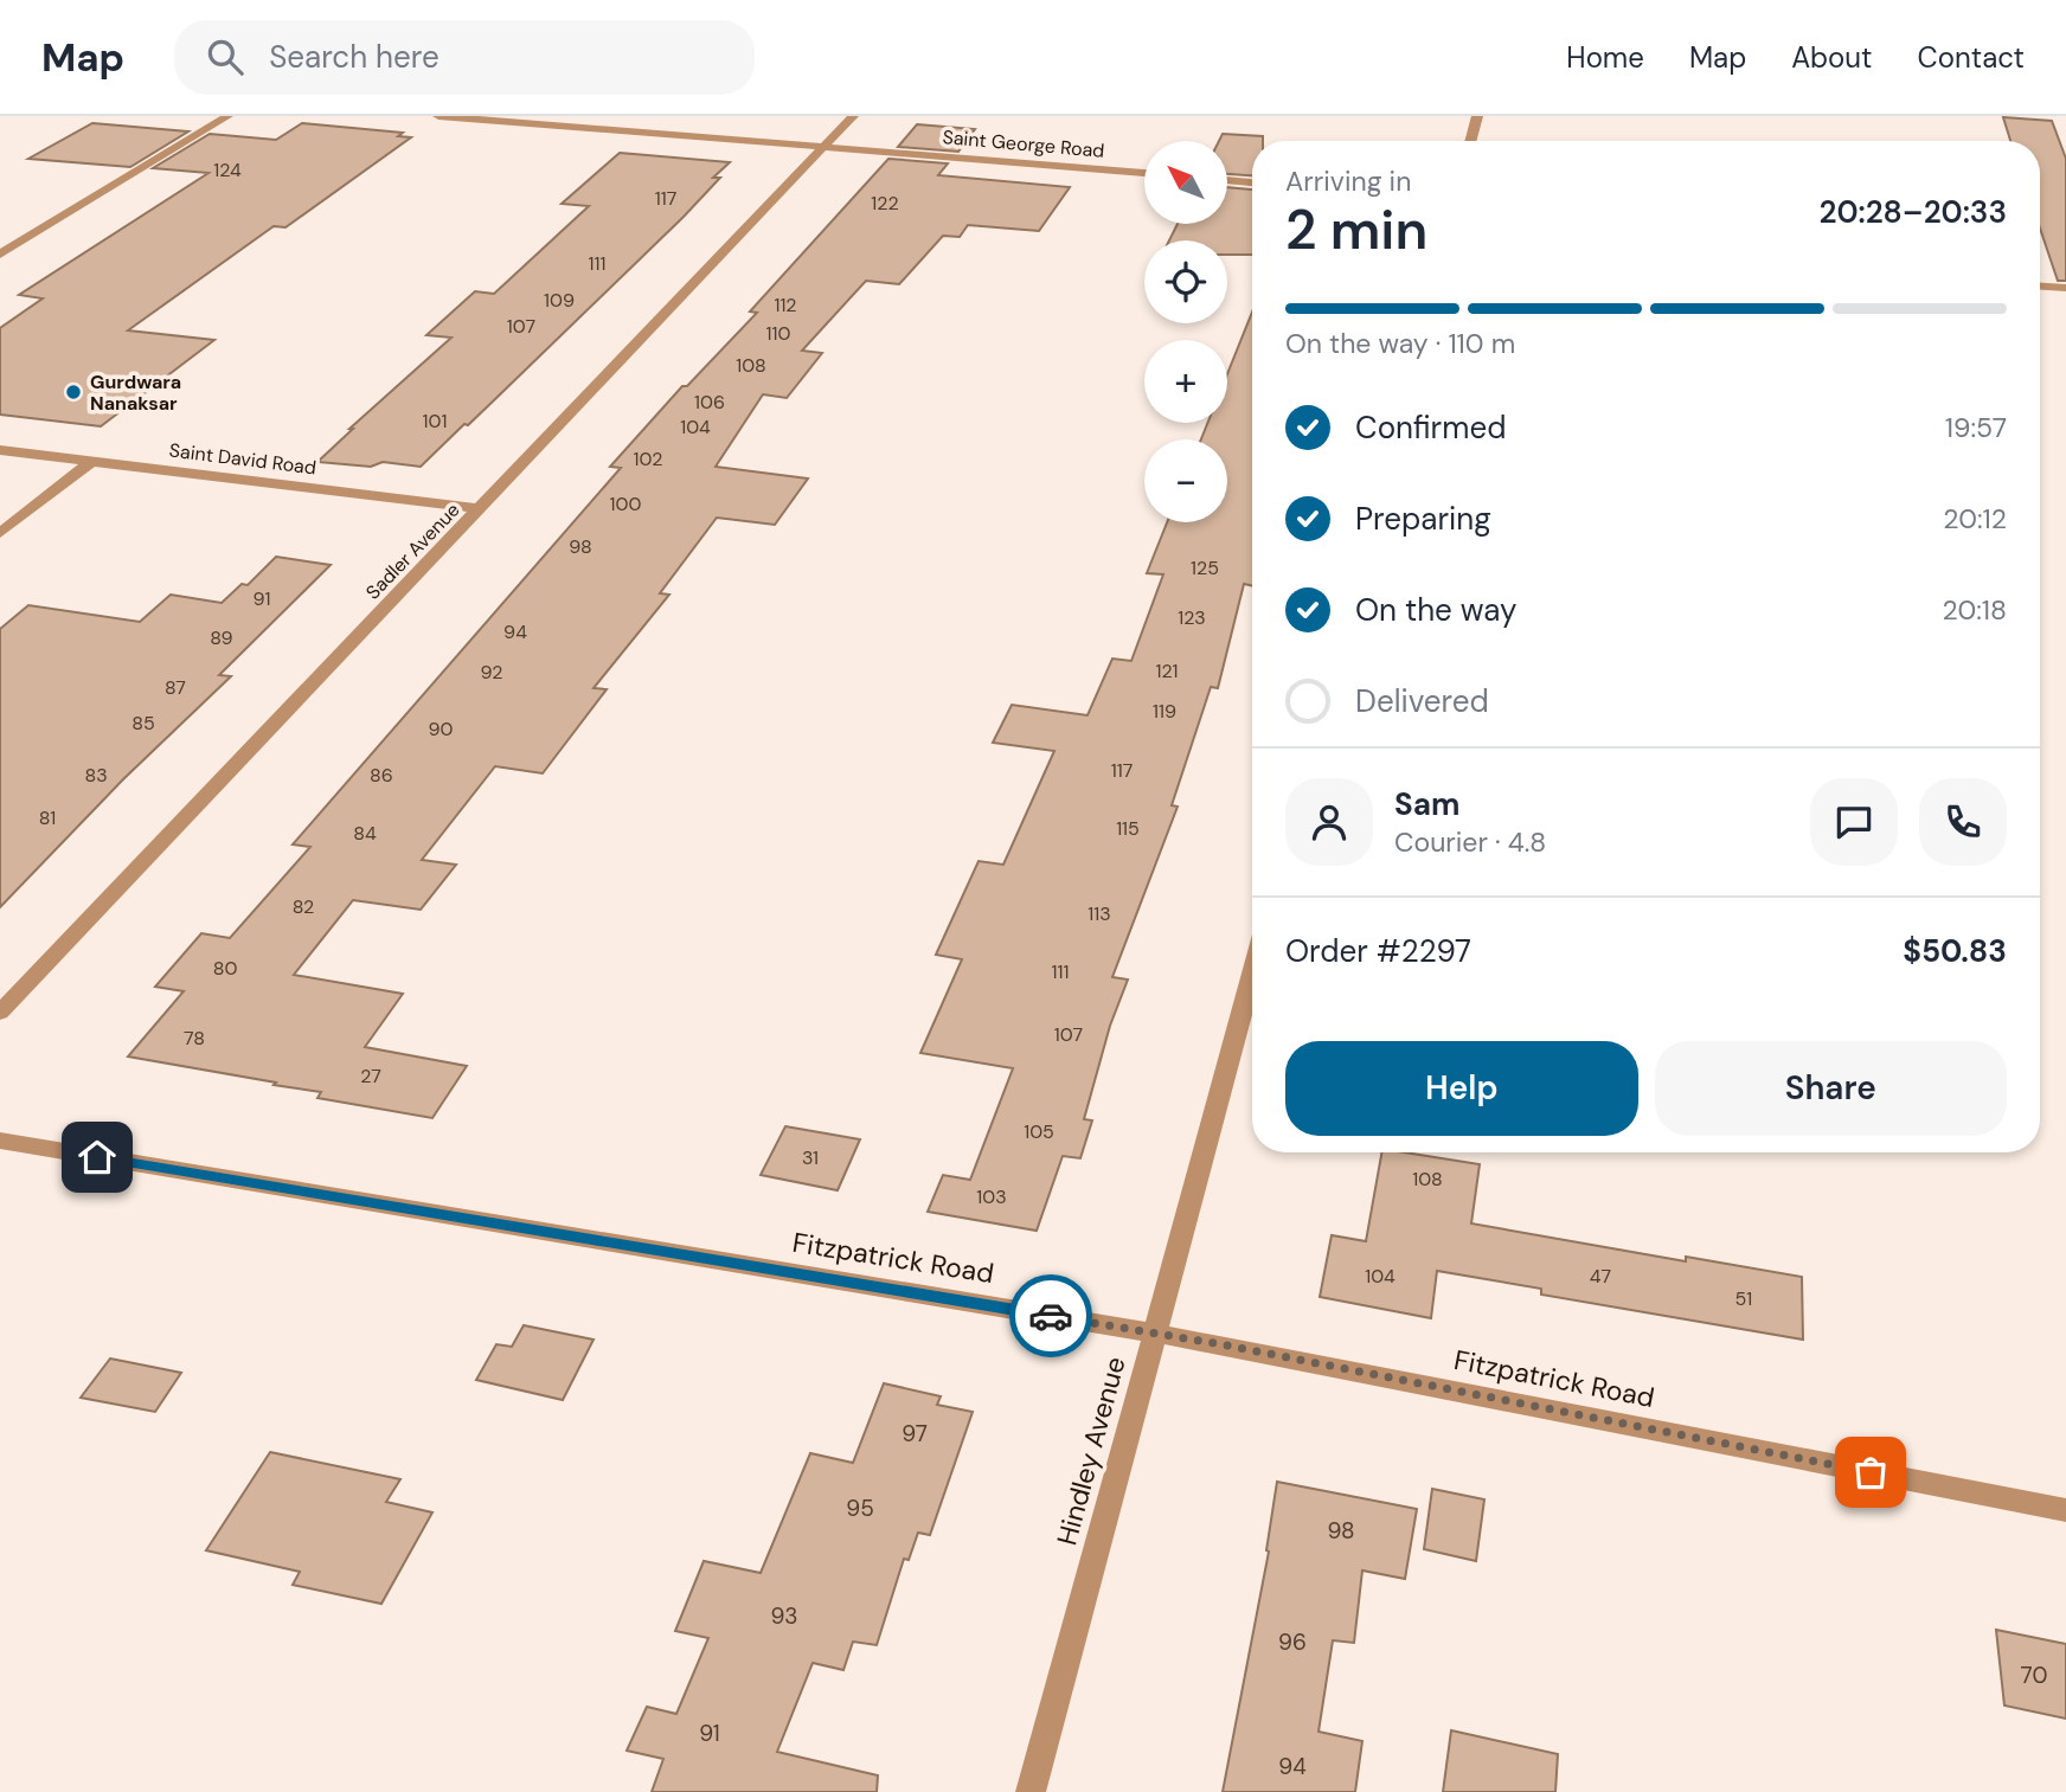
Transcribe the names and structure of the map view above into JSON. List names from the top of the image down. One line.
{"streets":{"street":["Saint George Road","Saint David Road","Sadler Avenue","Fitzpatrick Road","Hindley Avenue"]},"crossings":[["Saint George Road","Sadler Avenue"],["Saint David Road","Sadler Avenue"],["Fitzpatrick Road","Hindley Avenue"]],"places":["Gurdwara Nanaksar"],"house_numbers":["124","117","122","111","109","112","107","110","108","106","101","104","102","100","98","125","91","123","94","89","121","92","87","119","85","90","117","83","86","81","115","84","82","113","80","111","107","78","27","105","31","108","103","104","47","51","97","95","98","93","96","70","91","94"],"north":"top left","page":{"header":"Map","search":"Search here","nav":["Home","Map","About","Contact"],"map_buttons":["+","−"],"heading":["2 min","Arriving in","20:28–20:33"],"panel":["Sam","Courier · 4.8","Order #2297","$50.83"],"bar":"On the way · 110 m","list":[["Confirmed","19:57"],["Preparing","20:12"],["On the way","20:18"],"Delivered"],"buttons":["Help","Share"]}}
